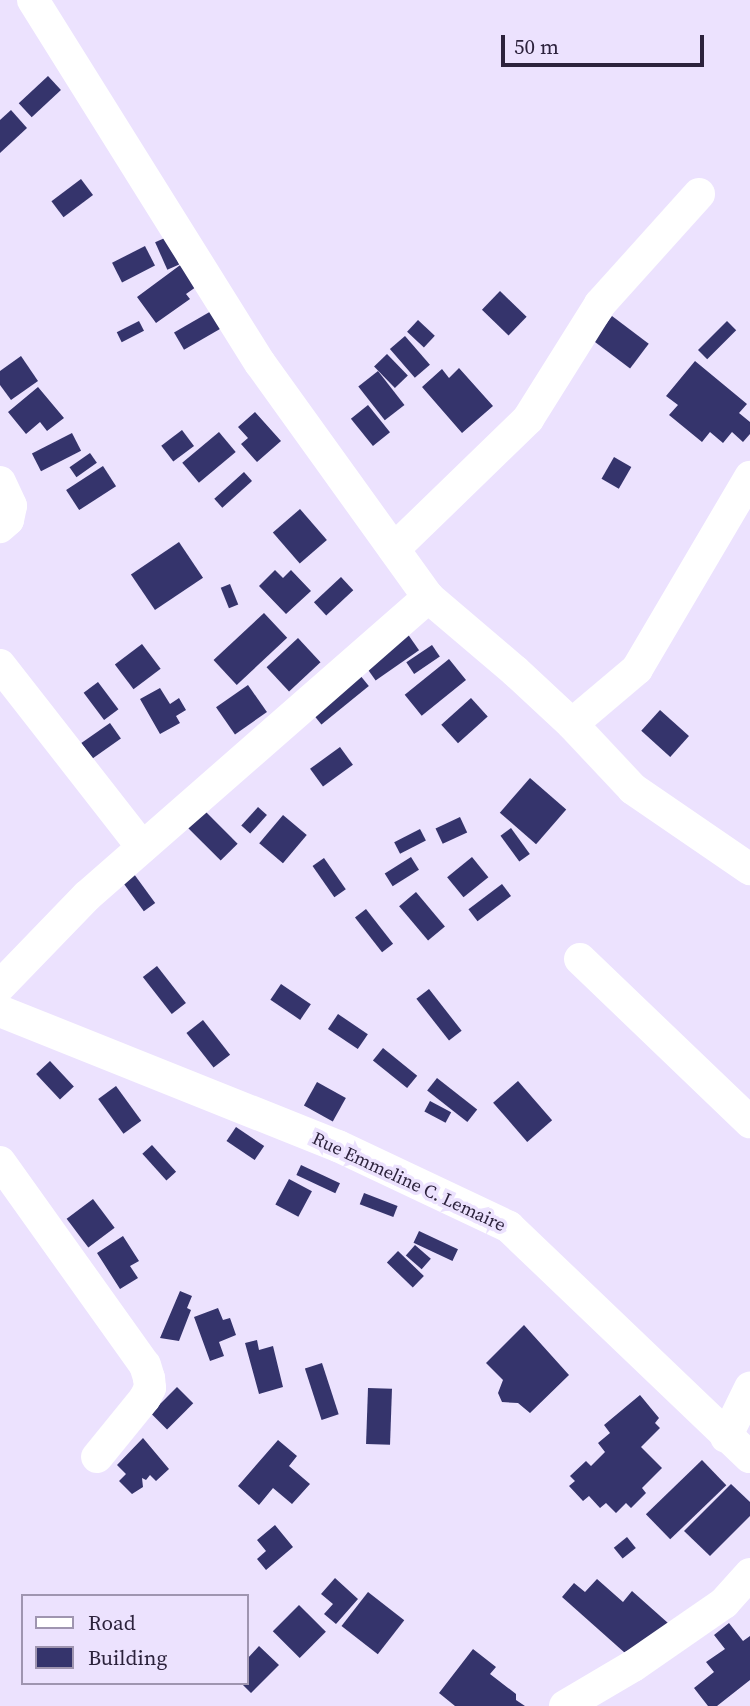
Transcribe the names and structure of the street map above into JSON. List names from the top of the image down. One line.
{"streets":{"street":["Rue Emmeline C. Lemaire"]},"legend":["Road","Building"],"scale_bar":"50 m"}
